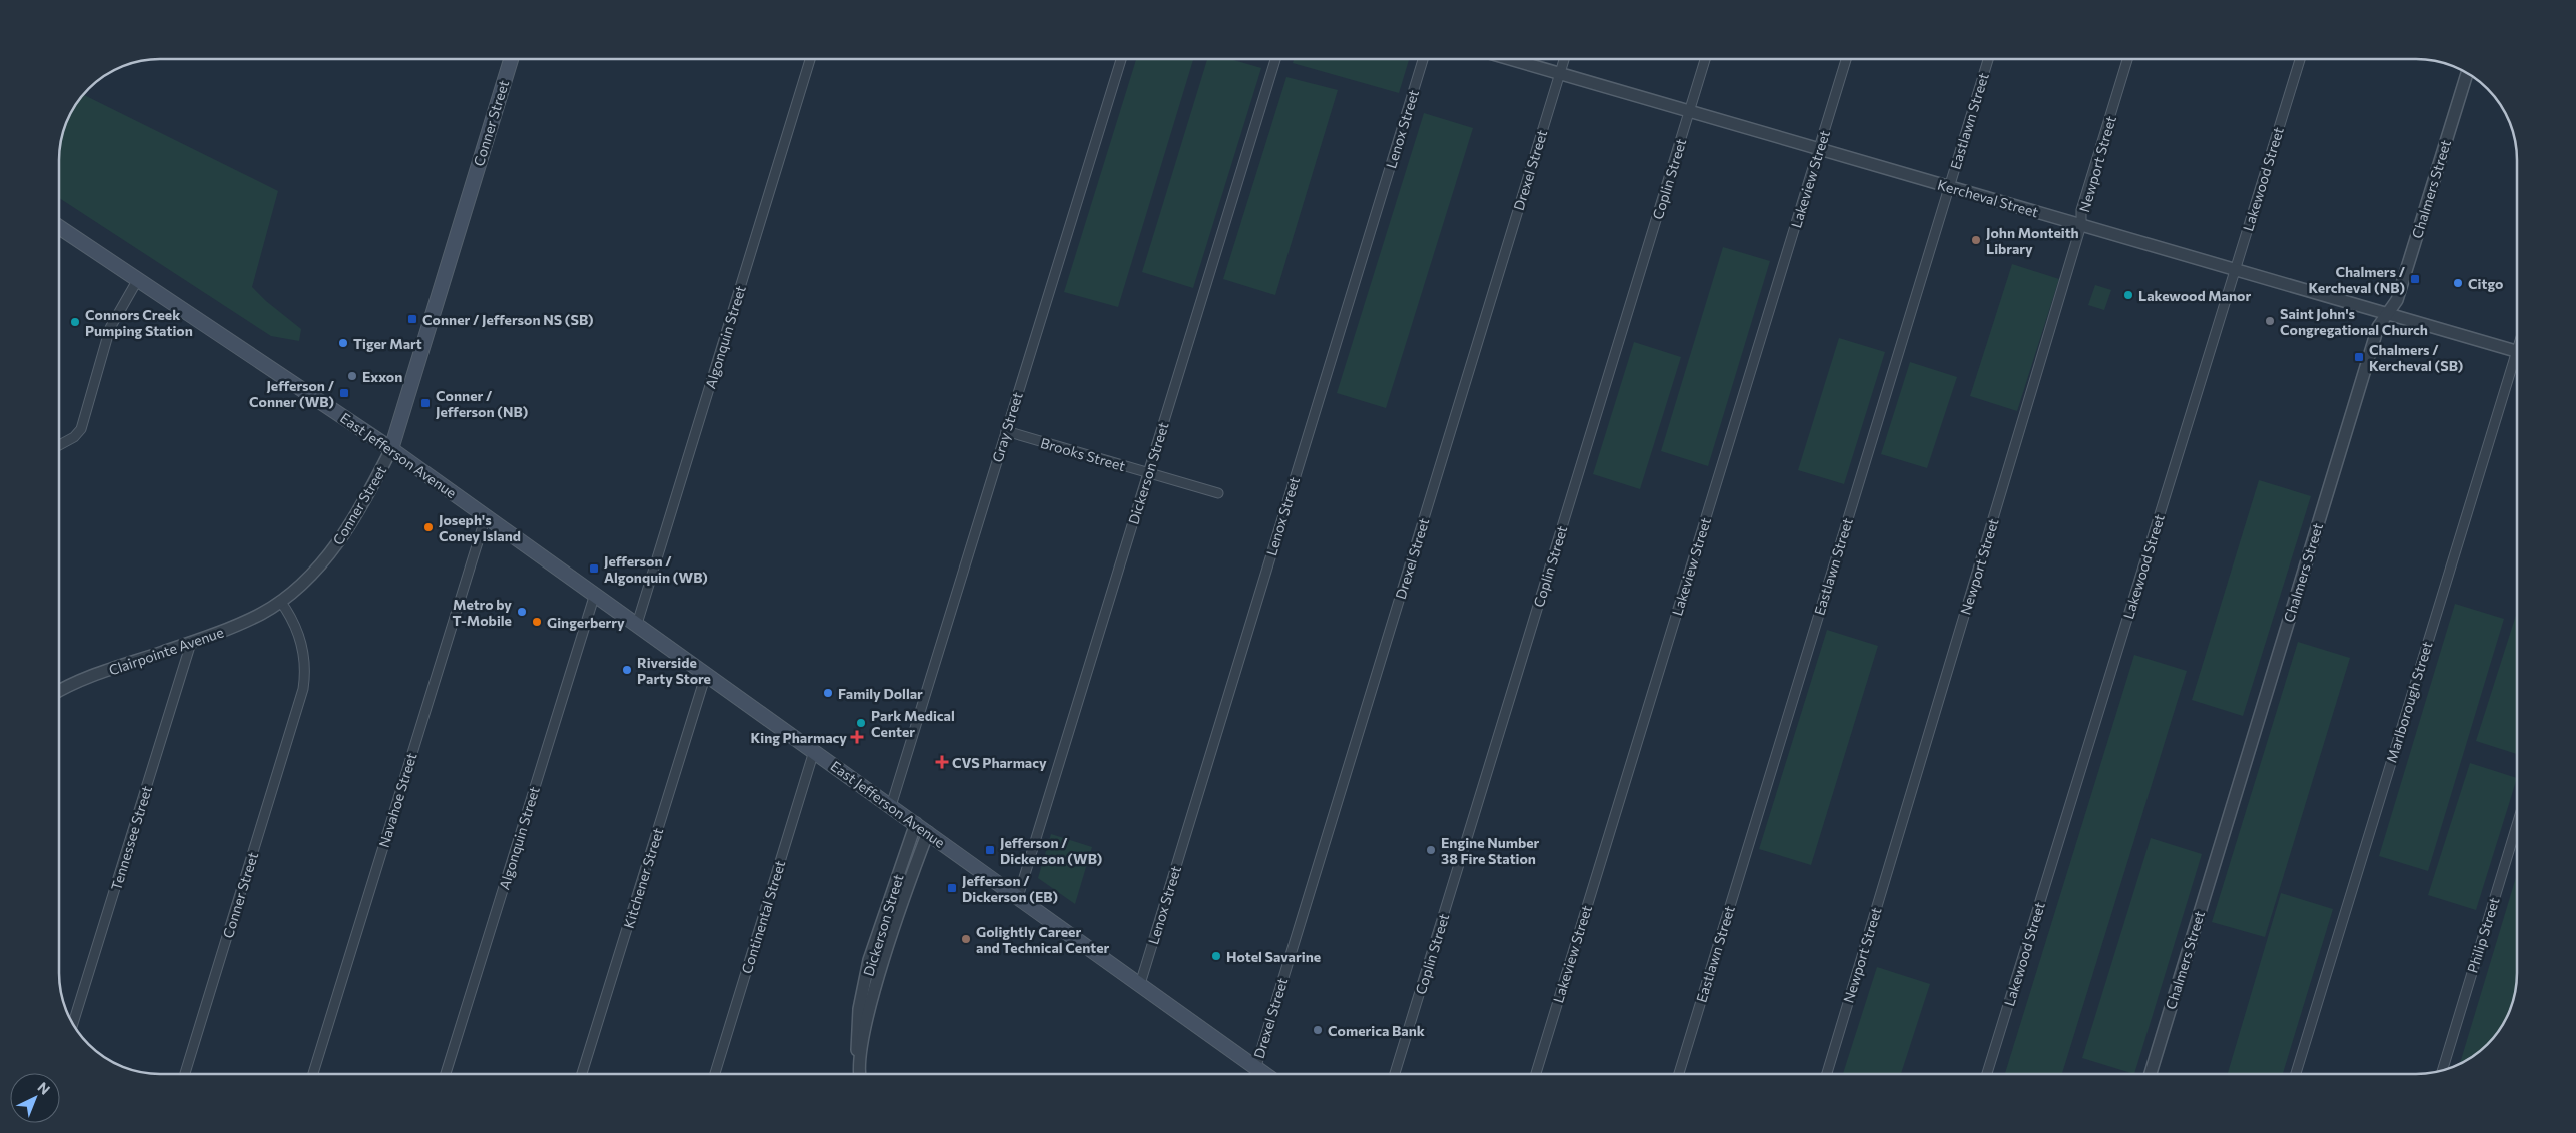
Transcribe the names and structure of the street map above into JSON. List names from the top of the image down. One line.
{"streets":{"main road":["Conner Street","East Jefferson Avenue"],"street":["Eastlawn Street","Lenox Street","Newport Street","Drexel Street","Coplin Street","Lakeview Street","Lakewood Street","Chalmers Street","Kercheval Street","Algonquin Street","Gray Street","Brooks Street","Dickerson Street","Clairpointe Avenue","Marlborough Street","Navahoe Street","Tennessee Street","Kitchener Street","Continental Street","Philip Street"]},"crossings":[["Eastlawn Street","Kercheval Street"],["Conner Street","East Jefferson Avenue"],["Conner Street","Clairpointe Avenue"],["Lenox Street","East Jefferson Avenue"],["Newport Street","Kercheval Street"],["Drexel Street","Kercheval Street"],["Drexel Street","East Jefferson Avenue"],["Coplin Street","Kercheval Street"],["Lakeview Street","Kercheval Street"],["Lakewood Street","Kercheval Street"],["Chalmers Street","Kercheval Street"],["Algonquin Street","East Jefferson Avenue"],["Gray Street","Brooks Street"],["Gray Street","East Jefferson Avenue"],["Brooks Street","Dickerson Street"],["East Jefferson Avenue","Dickerson Street"],["East Jefferson Avenue","Navahoe Street"],["East Jefferson Avenue","Kitchener Street"],["East Jefferson Avenue","Continental Street"],["Clairpointe Avenue","Tennessee Street"]],"places":{"other":["John Monteith Library","Citgo","Lakewood Manor","Saint John's Congregational Church","Connors Creek Pumping Station","Tiger Mart","Exxon","Joseph's Coney Island","Metro by T-Mobile","Gingerberry","Riverside Party Store","Family Dollar","Park Medical Center","Engine Number 38 Fire Station","Golightly Career and Technical Center","Hotel Savarine","Comerica Bank"],"transit":["Chalmers / Kercheval (NB)","Conner / Jefferson NS (SB)","Chalmers / Kercheval (SB)","Jefferson / Conner (WB)","Conner / Jefferson (NB)","Jefferson / Algonquin (WB)","Jefferson / Dickerson (WB)","Jefferson / Dickerson (EB)"],"health":["King Pharmacy","CVS Pharmacy"]},"north":"top right"}
